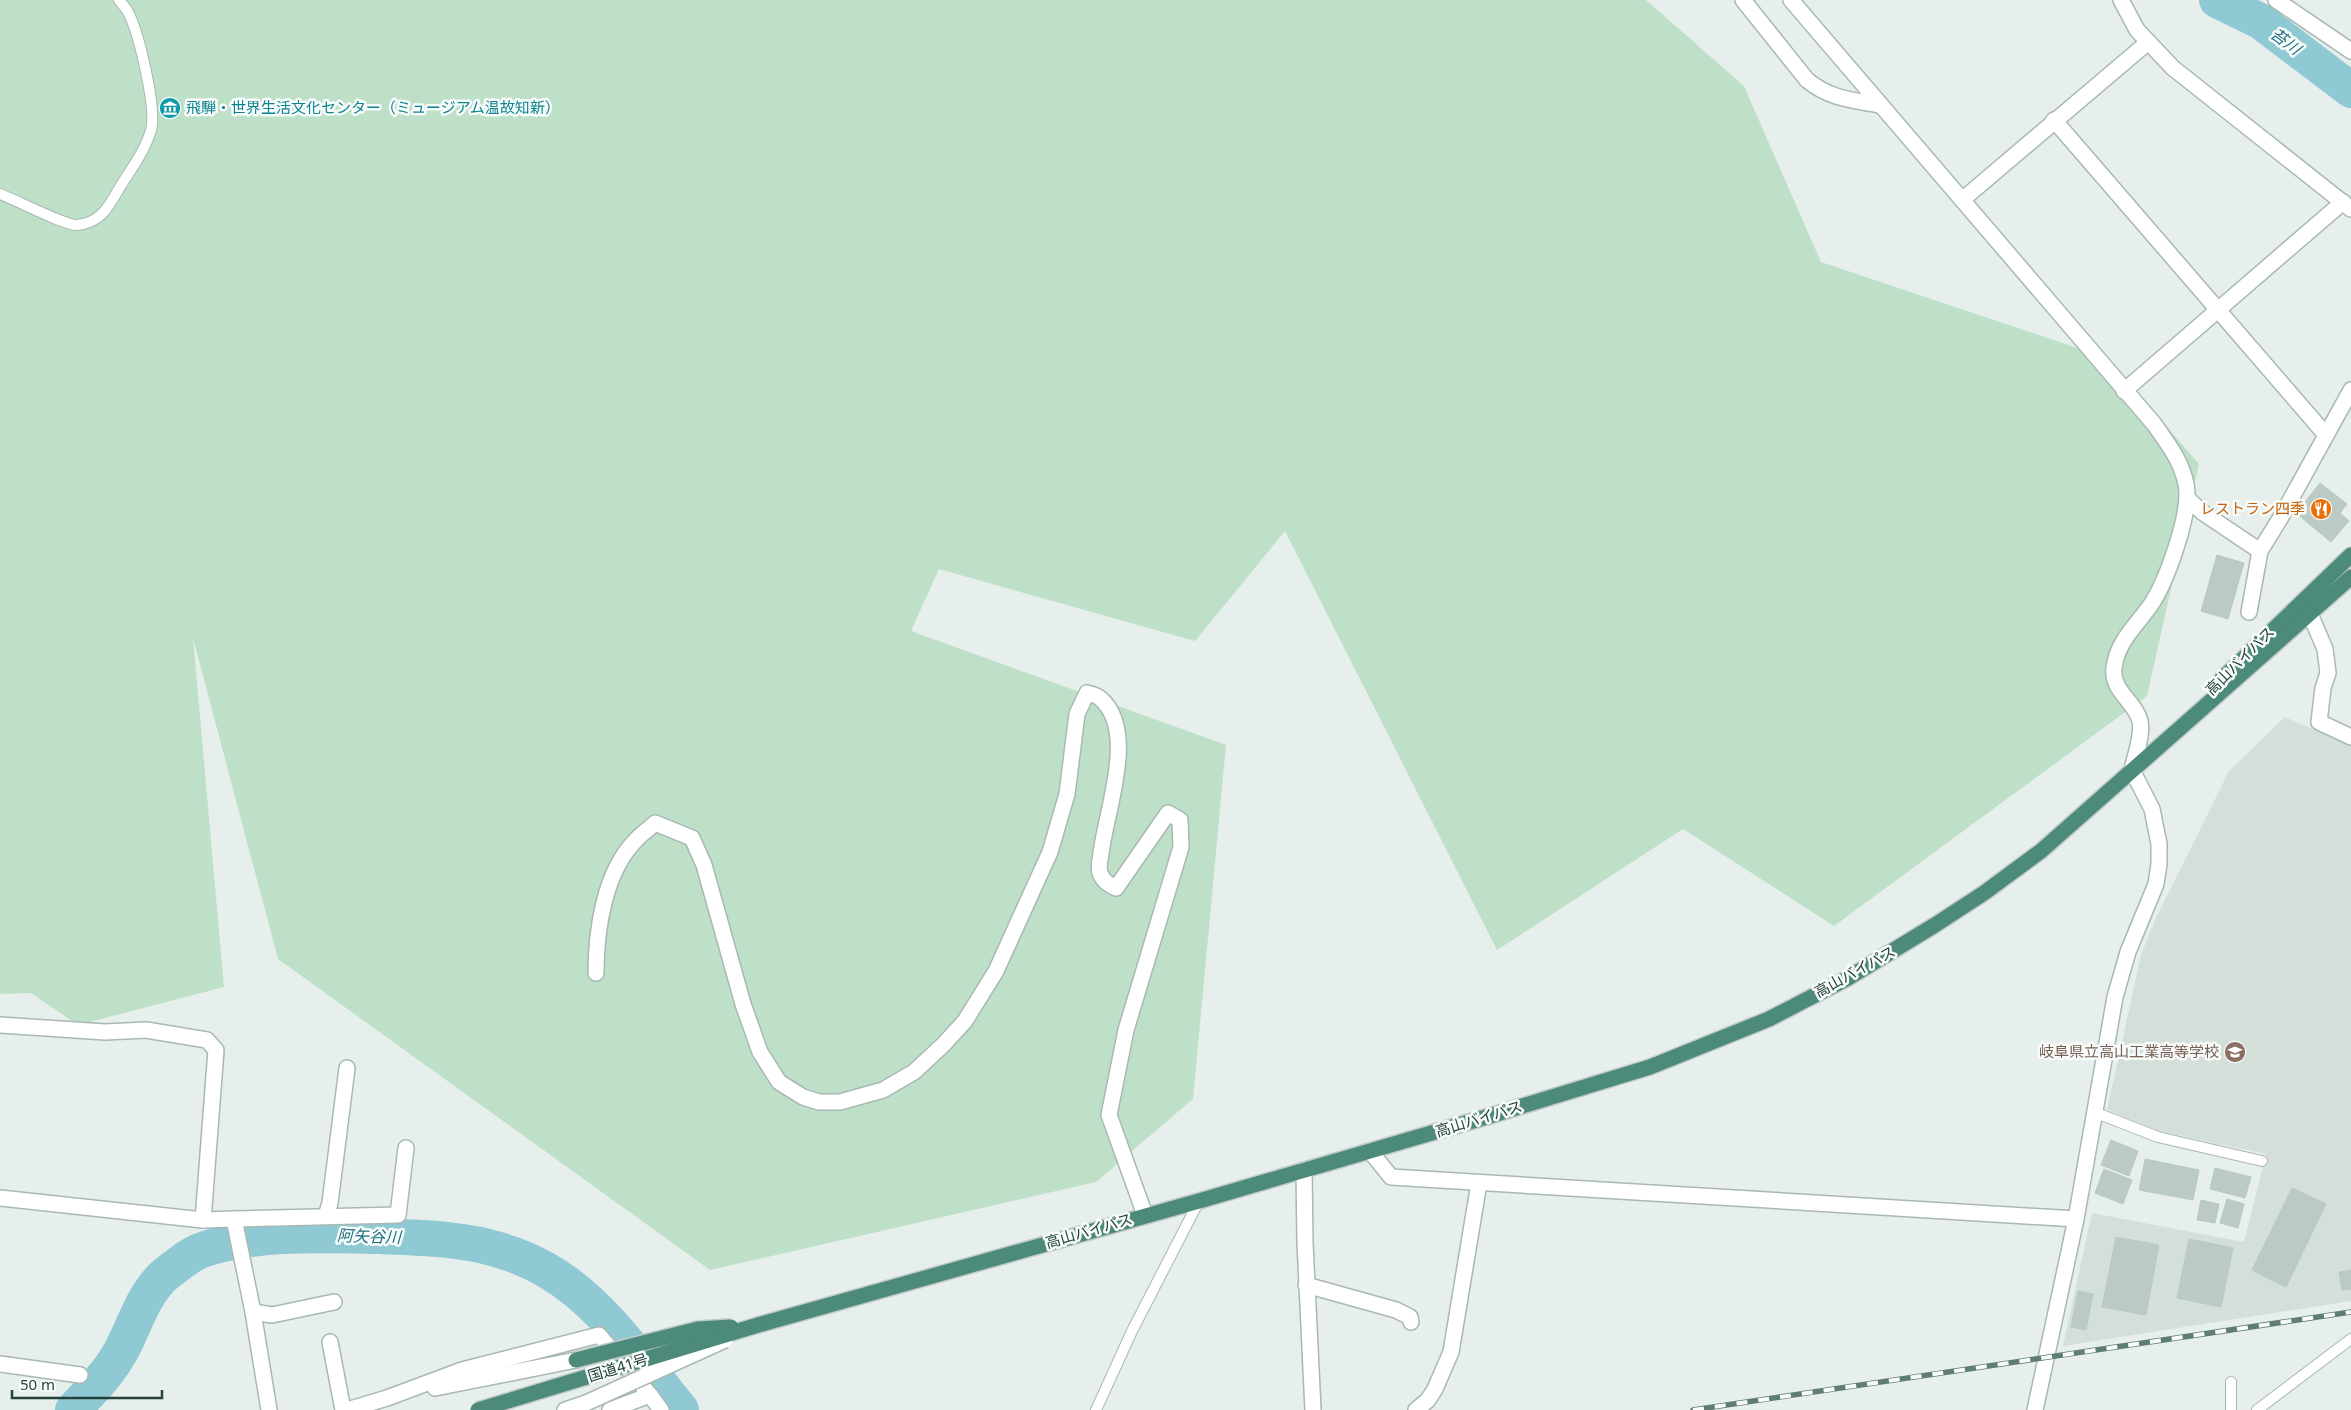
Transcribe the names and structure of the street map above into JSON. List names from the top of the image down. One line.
{"streets":{"highway":["高山バイパス","国道41号"]},"crossings":[["高山バイパス","国道41号"]],"water":["苔川","阿矢谷川"],"places":{"museum":["飛騨・世界生活文化センター（ミュージアム温故知新）"],"restaurant":["レストラン四季"],"school or university":["岐阜県立高山工業高等学校"]},"scale_bar":"50 m"}
